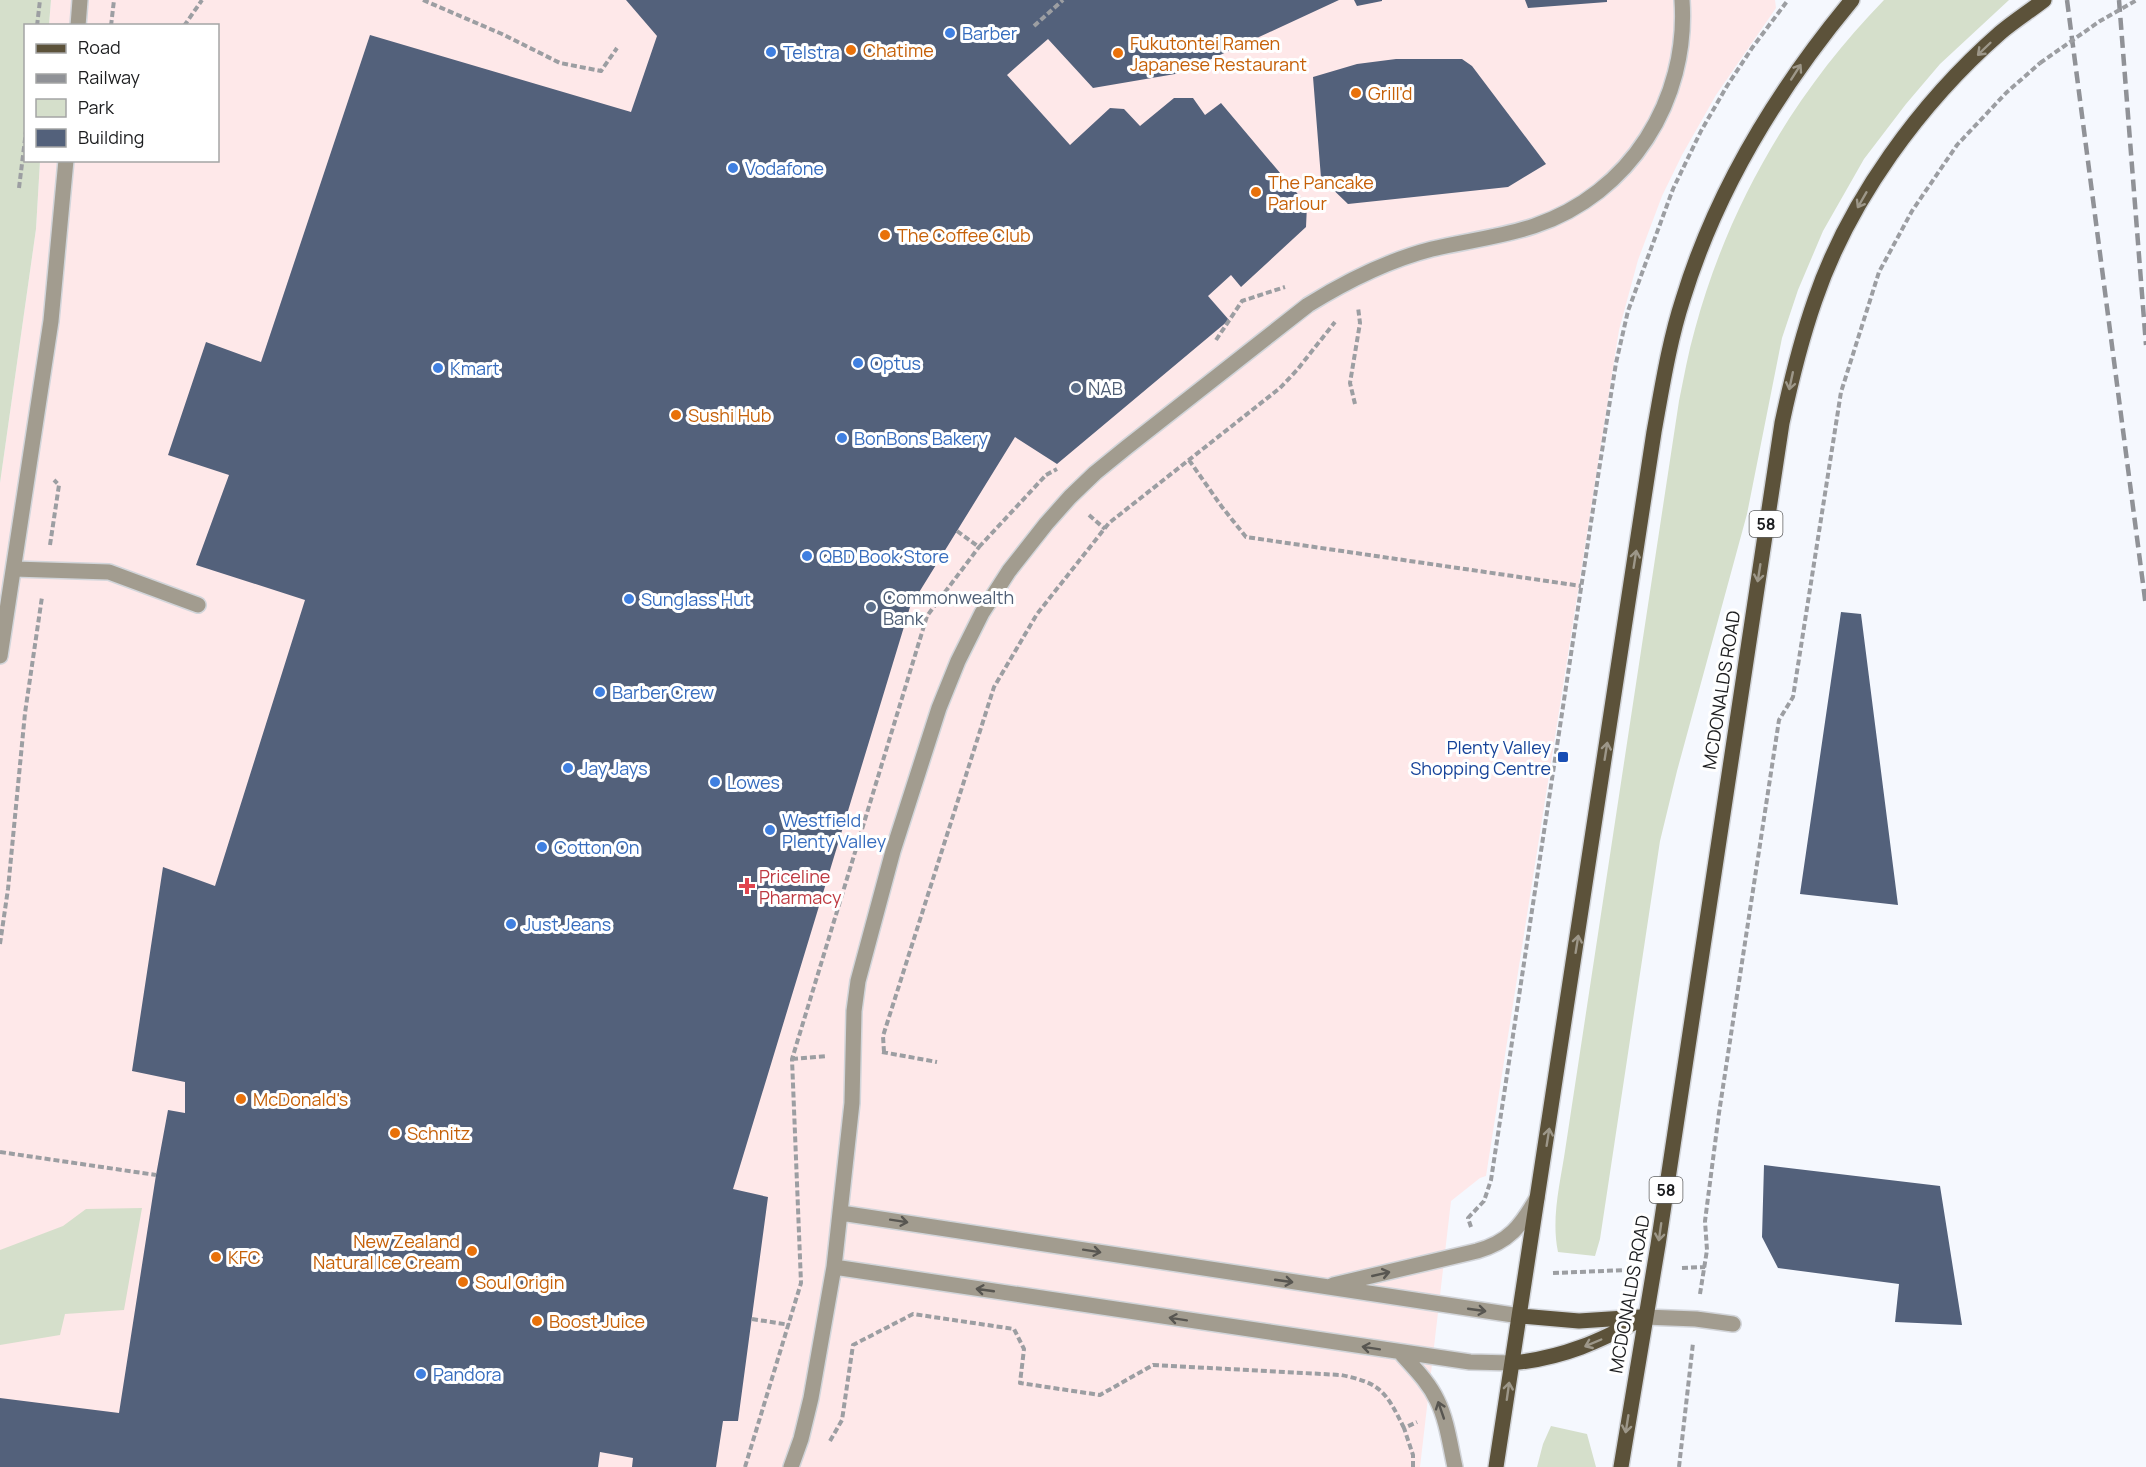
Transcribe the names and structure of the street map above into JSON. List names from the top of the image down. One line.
{"streets":{"main road":["58","MCDONALDS ROAD"]},"places":{"other":["Barber","Chatime","Telstra","Fukutontei Ramen Japanese Restaurant","Grill'd","Vodafone","The Pancake Parlour","The Coffee Club","Optus","Kmart","NAB","Sushi Hub","BonBons Bakery","QBD Book Store","Sunglass Hut","Commonwealth Bank","Barber Crew","Jay Jays","Lowes","Westfield Plenty Valley","Cotton On","Just Jeans","McDonald's","Schnitz","New Zealand Natural Ice Cream","KFC","Soul Origin","Boost Juice","Pandora"],"transit":["Plenty Valley Shopping Centre"],"health":["Priceline Pharmacy"]},"legend":["Road","Railway","Park","Building"]}
